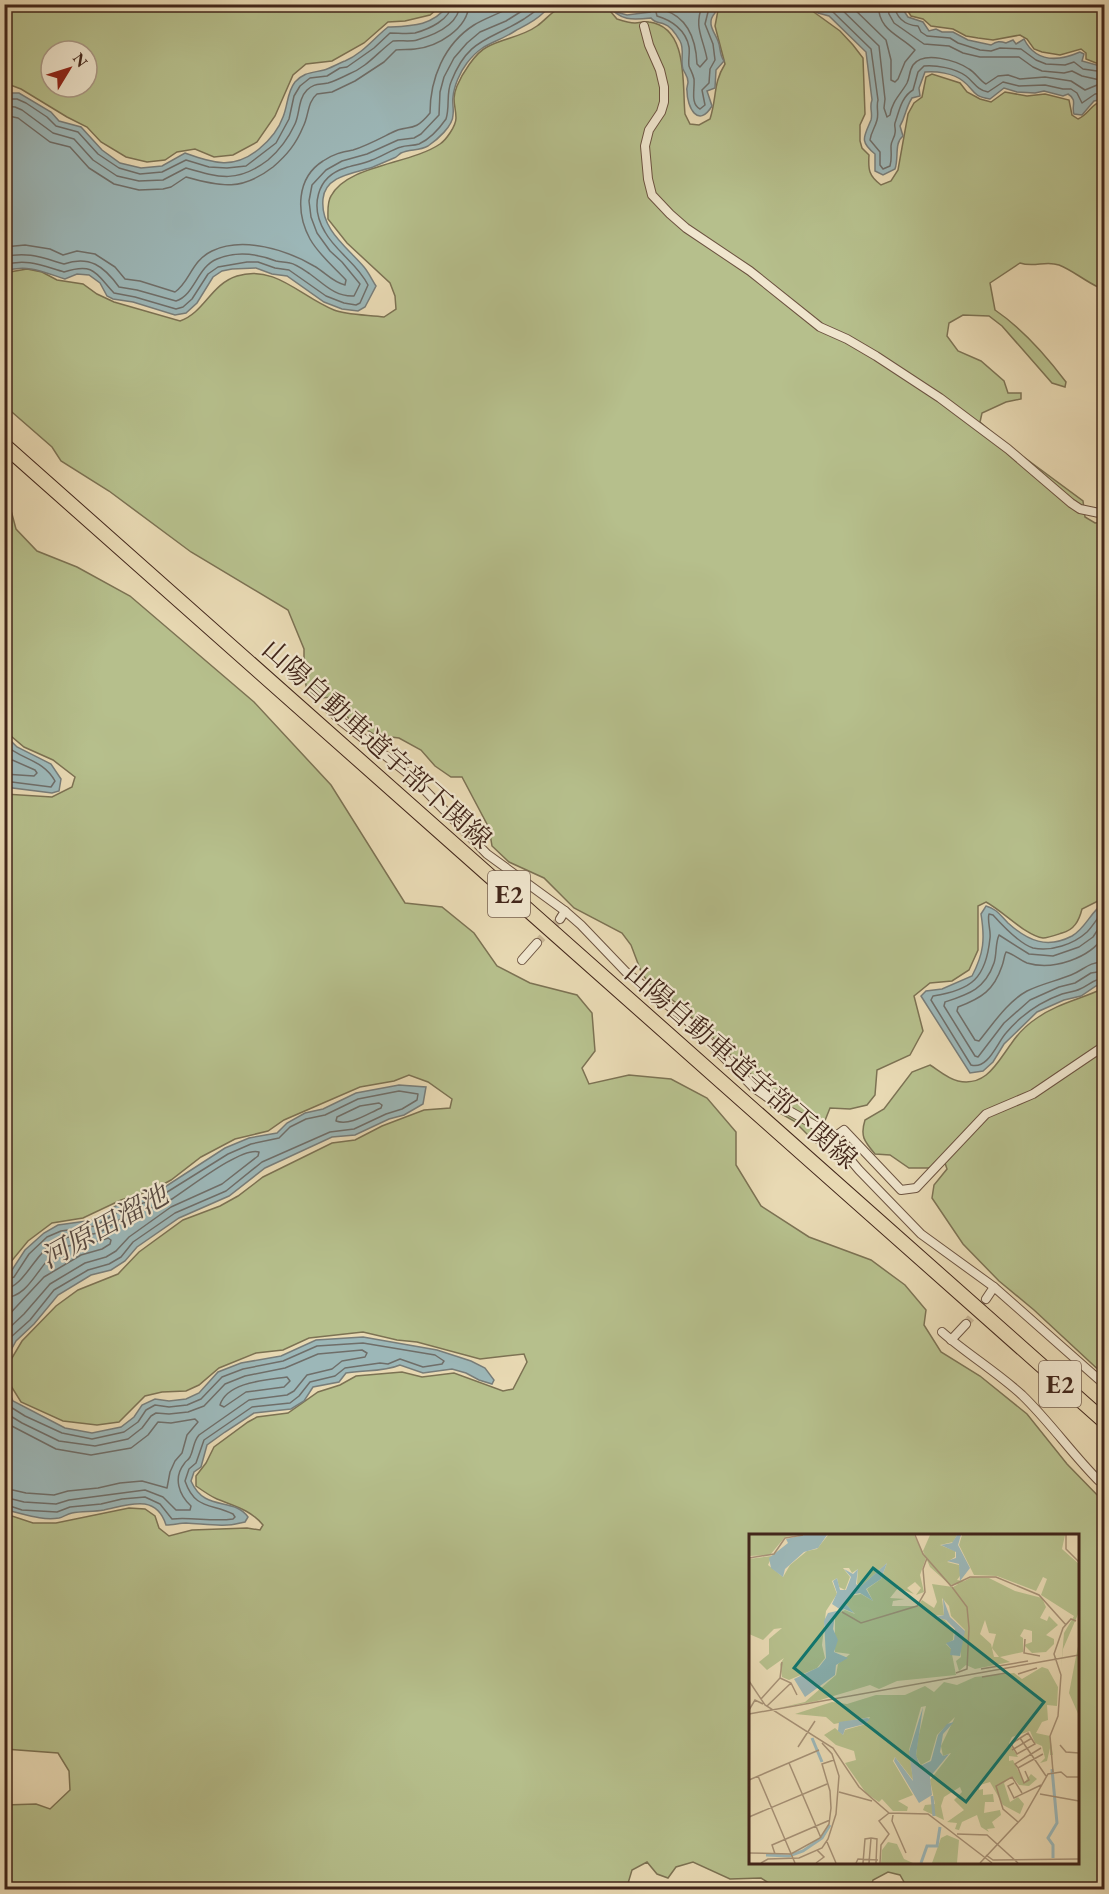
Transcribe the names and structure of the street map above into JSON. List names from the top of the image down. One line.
{"streets":{"highway":["山陽自動車道宇部下関線","E2"]},"water":["河原田溜池"],"north":"top right"}
